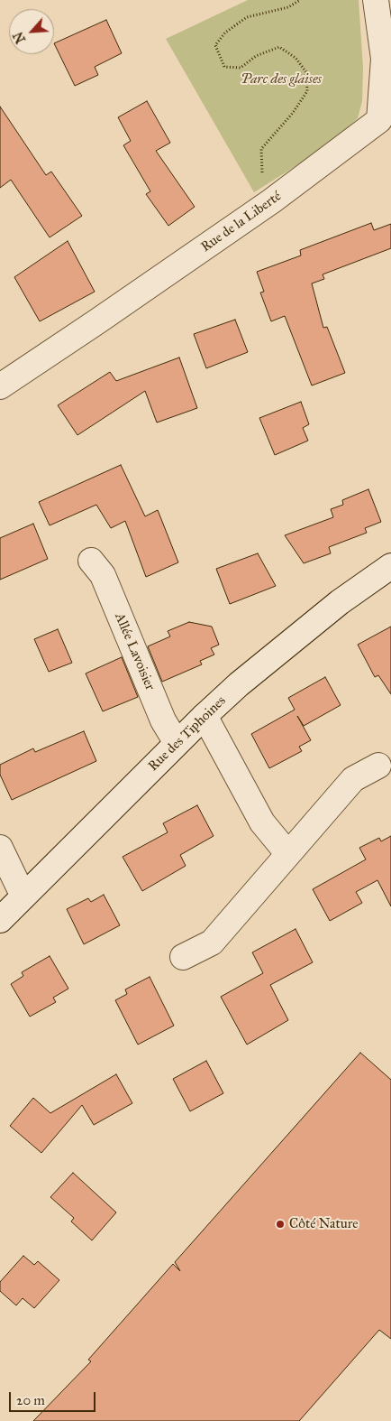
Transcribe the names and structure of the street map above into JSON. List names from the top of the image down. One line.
{"streets":{"street":["Rue de la Liberté","Allée Lavoisier","Rue des Tiphoines"]},"crossings":[["Allée Lavoisier","Rue des Tiphoines"]],"parks":["Parc des glaises"],"places":["Côté Nature"],"scale_bar":"20 m","north":"bottom left"}
